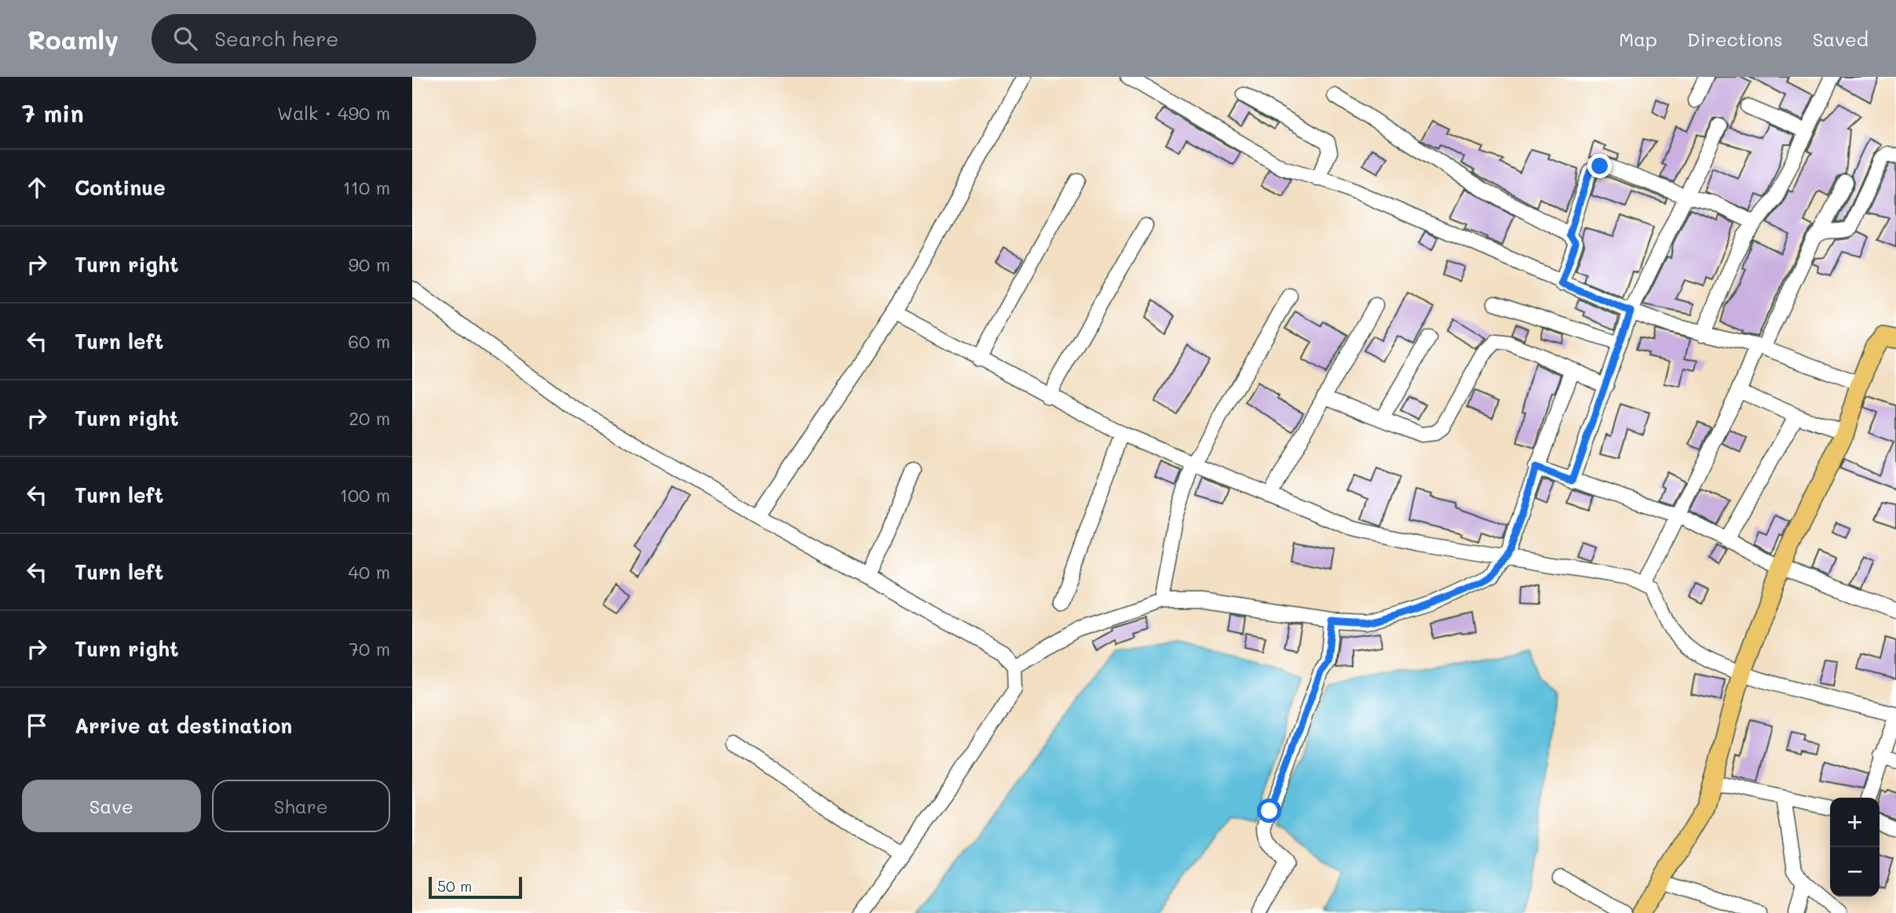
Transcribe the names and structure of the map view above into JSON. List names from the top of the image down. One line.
{"scale_bar":"50 m","page":{"header":"Roamly","search":"Search here","nav":["Map","Directions","Saved"],"heading":["7 min","Walk · 490 m"],"list":[["Continue","110 m"],["Turn right","90 m"],["Turn left","60 m"],["Turn right","20 m"],["Turn left","100 m"],["Turn left","40 m"],["Turn right","70 m"],"Arrive at destination"],"buttons":["Save","Share"],"map_buttons":["+","−"],"scale":"50 m"}}
